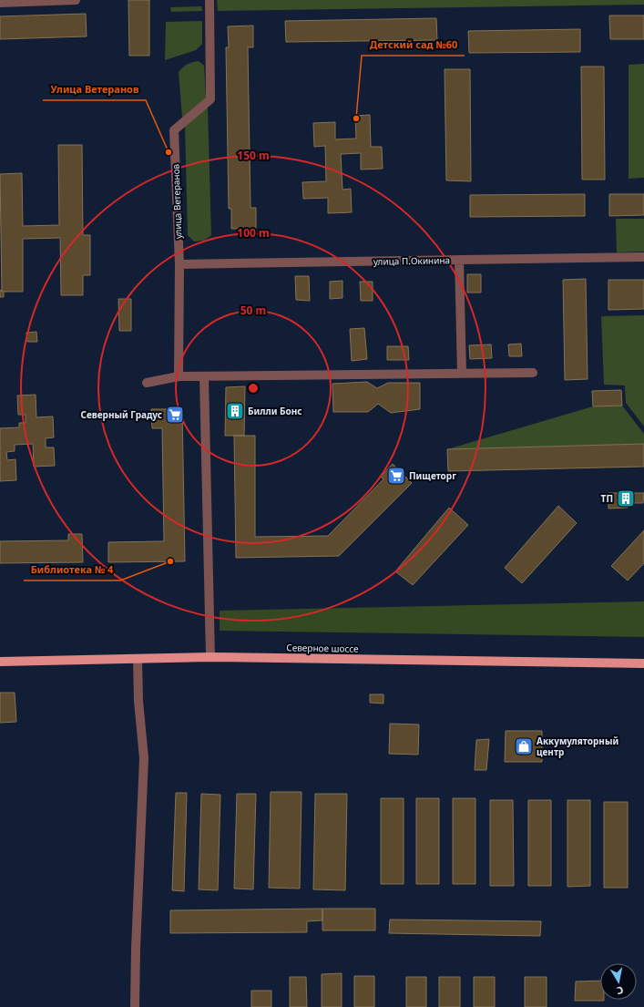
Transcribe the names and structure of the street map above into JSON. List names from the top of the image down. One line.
{"streets":{"main road":["Северное шоссе"],"street":["улица Ветеранов","улица П.Окинина"]},"crossings":[["улица Ветеранов","улица П.Окинина"]],"places":{"other":["Детский сад №60","Улица Ветеранов","Библиотека № 4"],"building":["Билли Бонс","ТП"],"supermarket":["Северный Градус","Пищеторг"],"shop":["Аккумуляторный центр"]},"north":"bottom","rings":["150 m","100 m","50 m"]}
